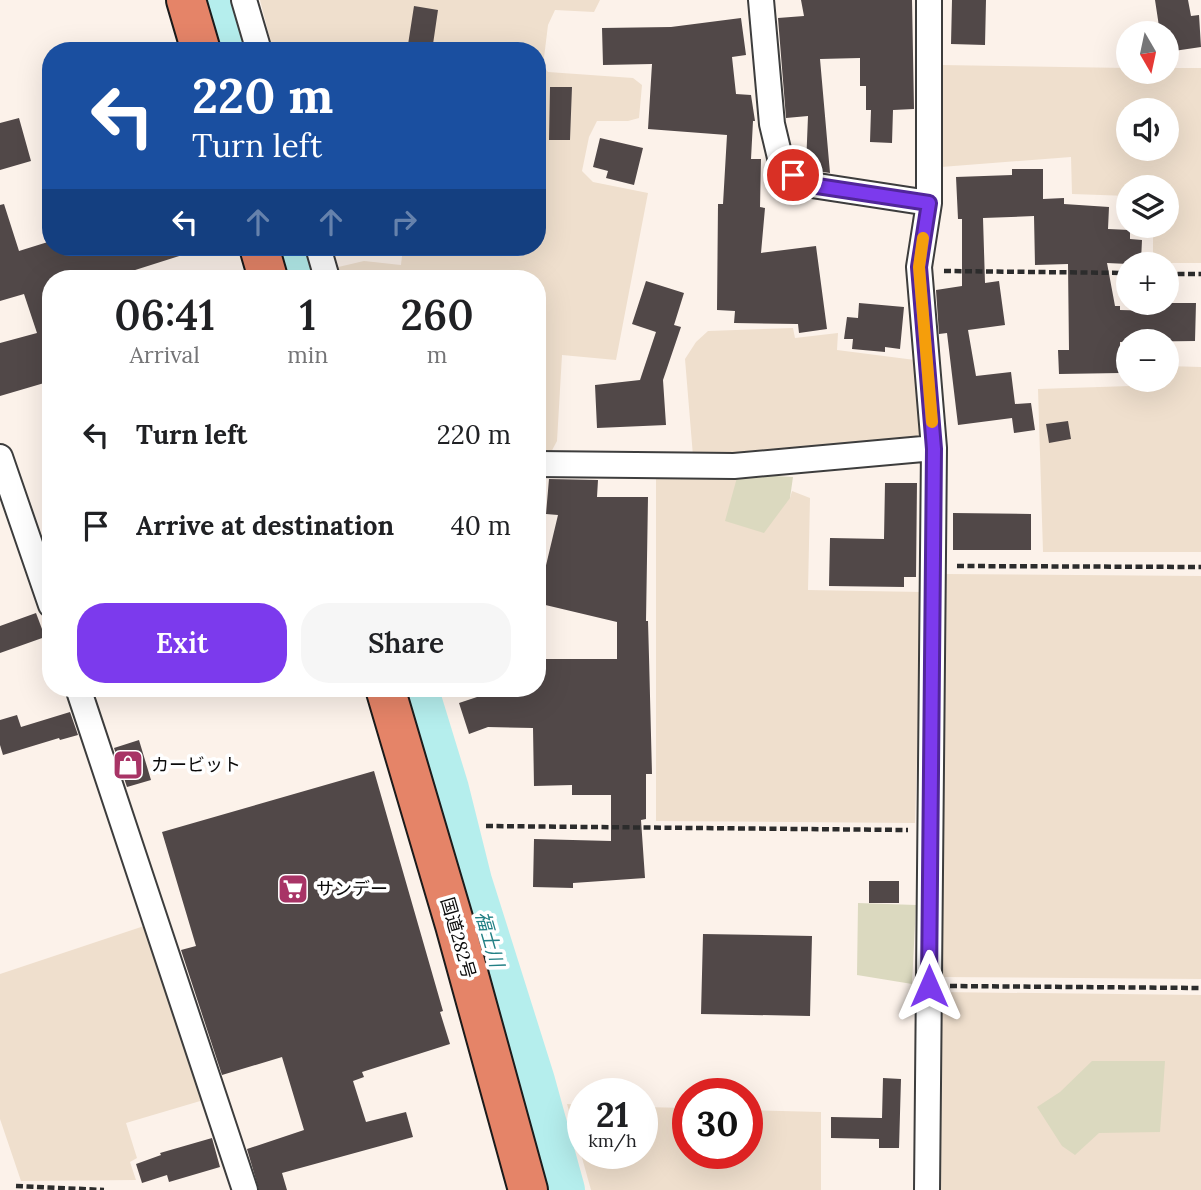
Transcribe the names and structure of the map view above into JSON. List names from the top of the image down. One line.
{"streets":{"highway":["国道282号"]},"water":["福士川"],"places":{"shop":["カービット"],"supermarket":["サンデー"]},"north":"bottom","page":{"map_buttons":["+","−"],"turn":["220 m","Turn left"],"eta":["06:41","Arrival","1","min","260","m"],"list":[{"name":"Turn left","value":"220 m"},{"name":"Arrive at destination","value":"40 m"}],"buttons":["Exit","Share"],"speed":"21 km/h","limit":"30"}}
